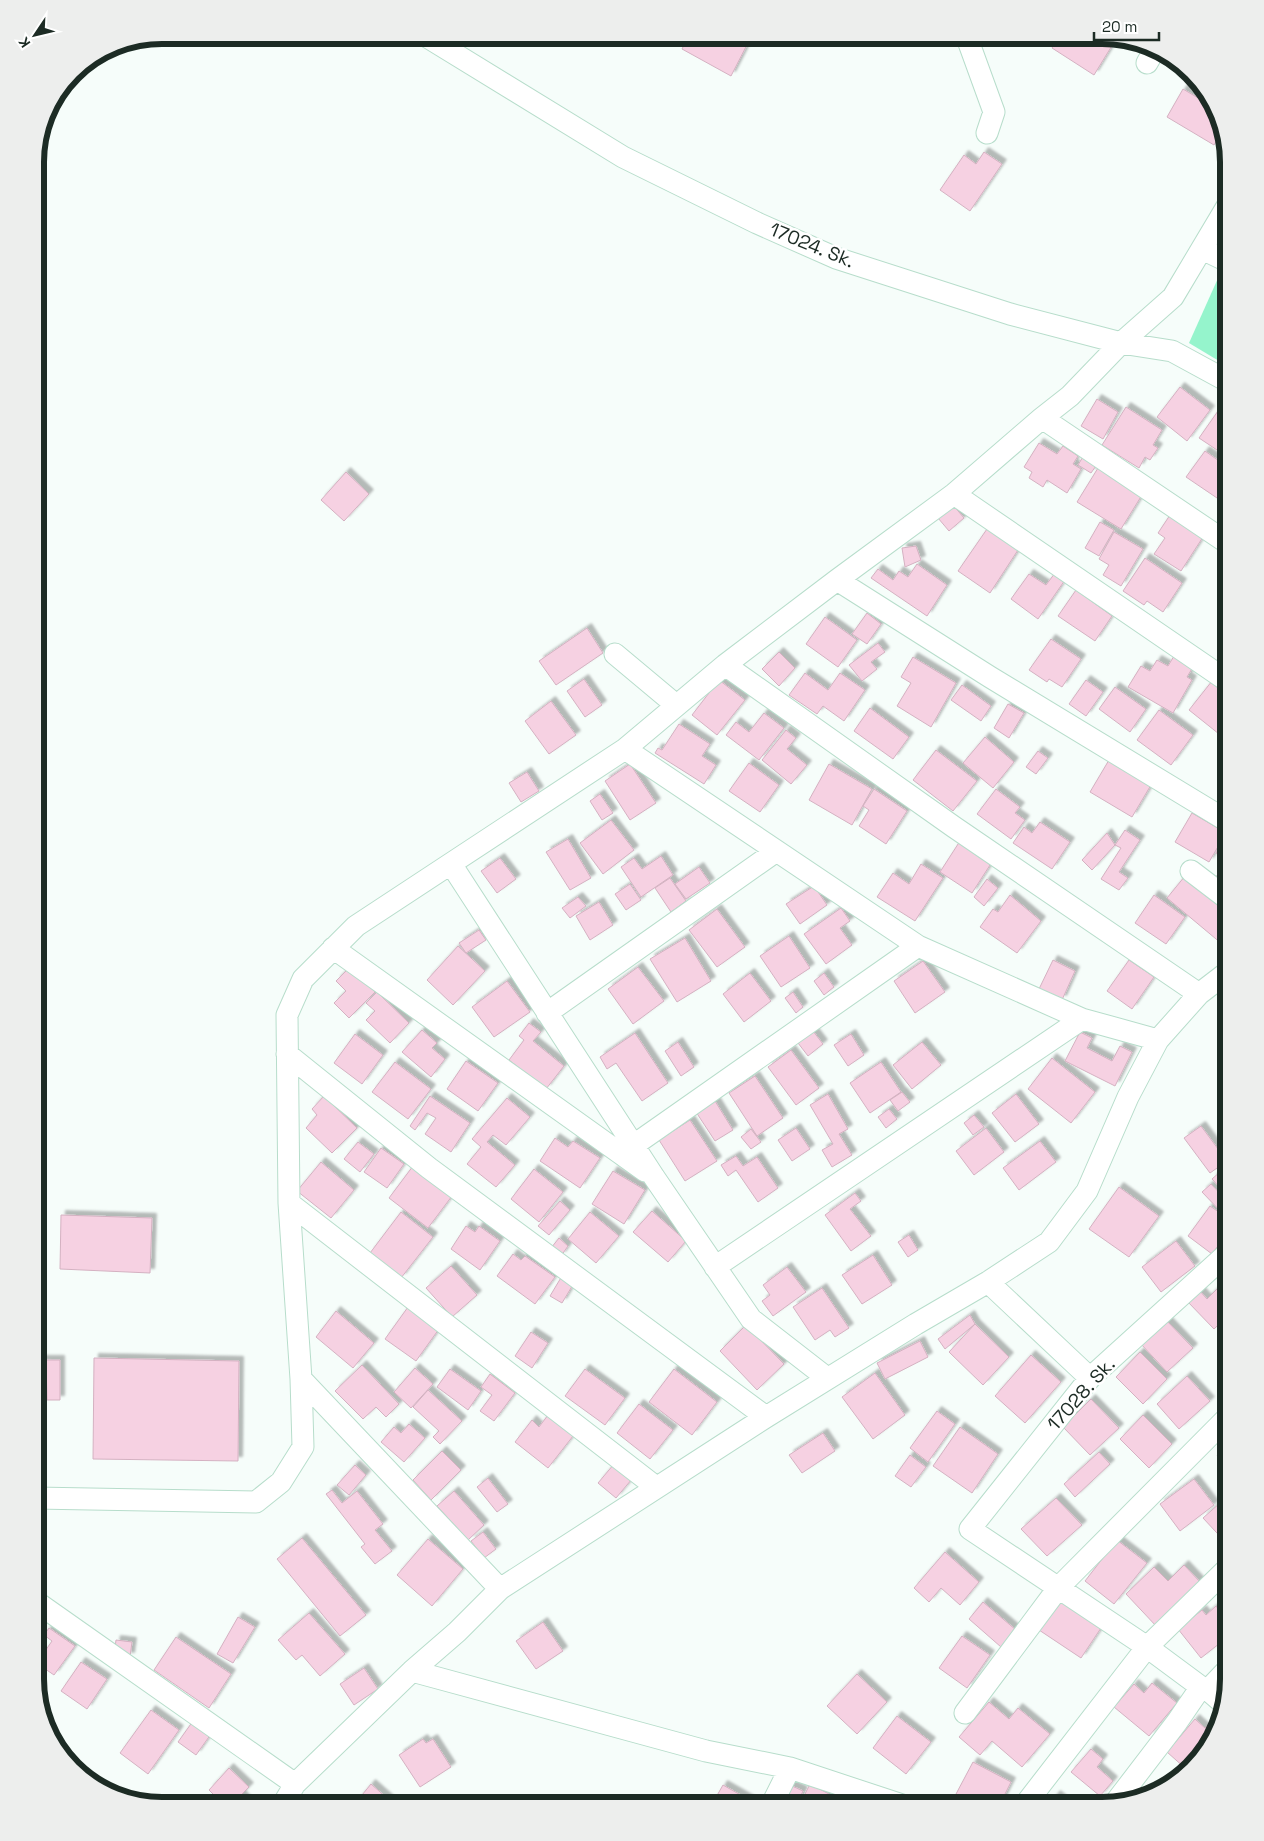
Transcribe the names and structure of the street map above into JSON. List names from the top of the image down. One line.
{"streets":{"street":["17024. Sk.","17028. Sk."]},"scale_bar":"20 m","north":"bottom left"}
